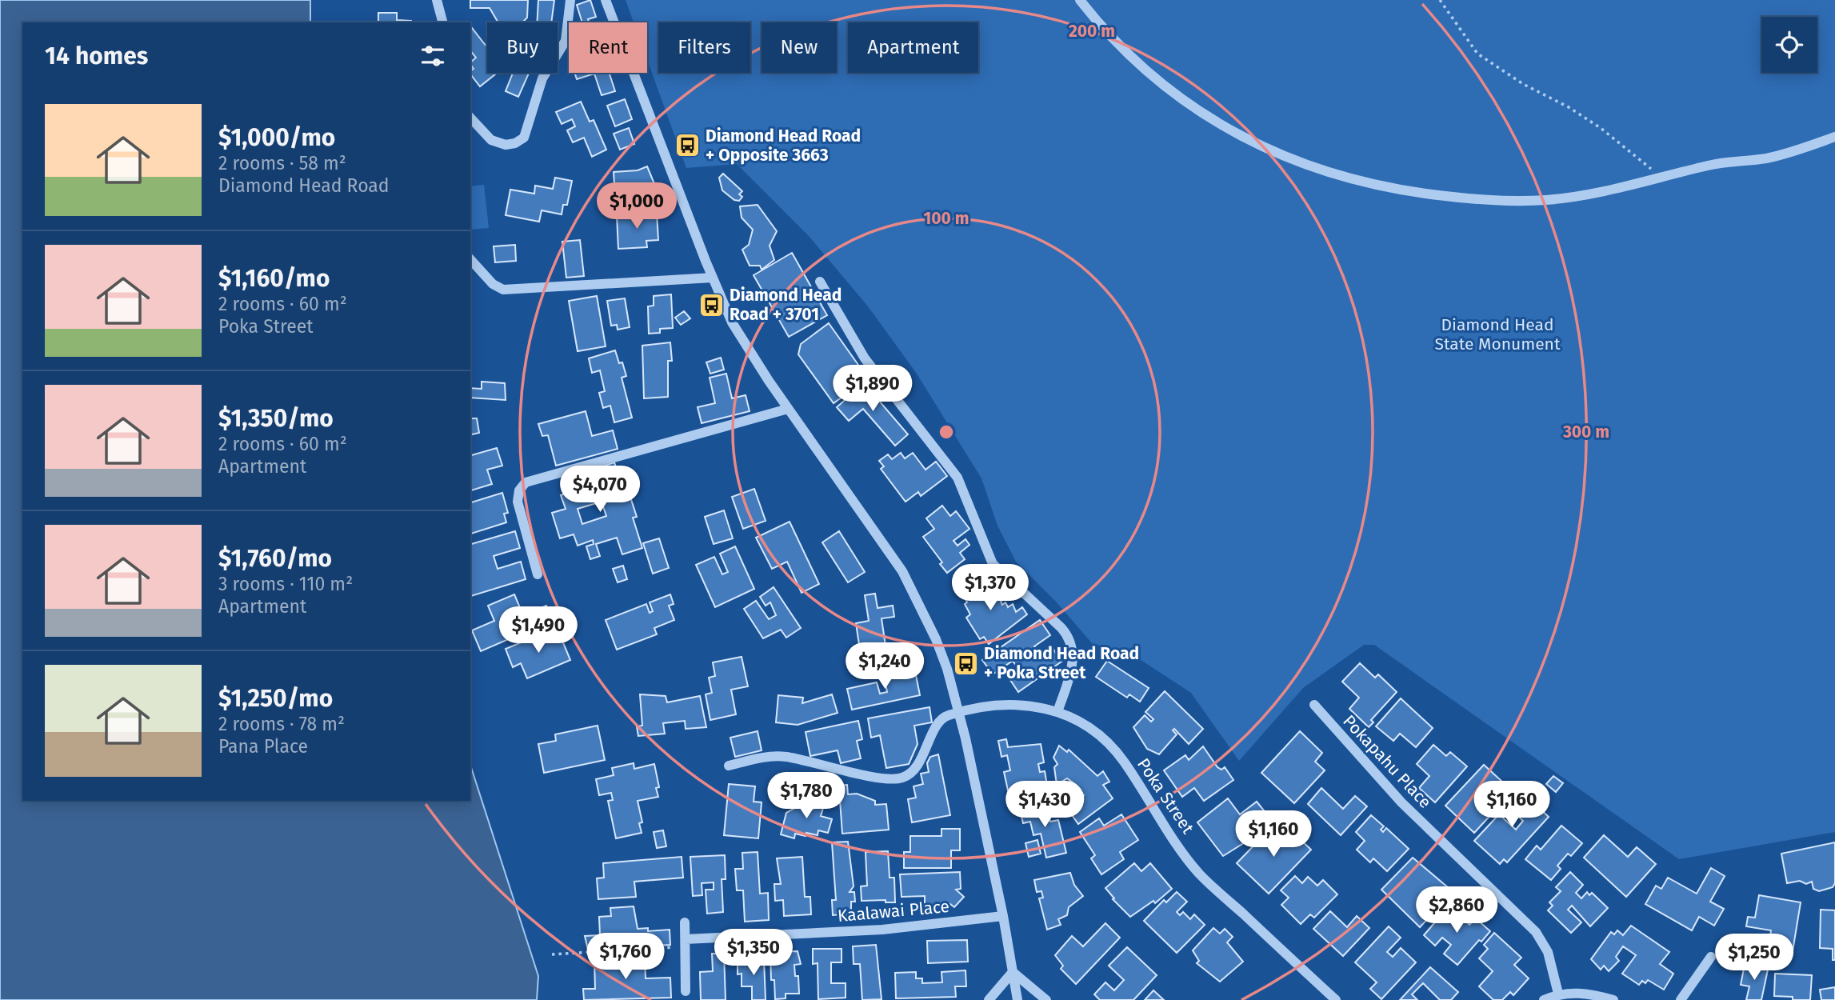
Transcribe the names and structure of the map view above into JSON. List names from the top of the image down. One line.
{"streets":{"street":["Pokapahu Place","Poka Street","Kaalawai Place"]},"parks":["Diamond Head State Monument"],"places":{"bus stop":["Diamond Head Road + Opposite 3663","Diamond Head Road + 3701","Diamond Head Road + Poka Street"]},"page":{"chip":["Buy","Rent","Filters","New","Apartment"],"heading":"14 homes","list":[{"name":"$1,000/mo","note":"2 rooms · 58 m² · Diamond Head Road"},{"name":"$1,160/mo","note":"2 rooms · 60 m² · Poka Street"},{"name":"$1,350/mo","note":"2 rooms · 60 m² · Apartment"},{"name":"$1,760/mo","note":"3 rooms · 110 m² · Apartment"},{"name":"$1,250/mo","note":"2 rooms · 78 m² · Pana Place"}],"price":["$1,000","$1,890","$4,070","$1,370","$1,490","$1,240","$1,780","$1,430","$1,160","$1,160","$2,860","$1,350","$1,760","$1,250"]},"rings":["200 m","100 m","300 m"]}
